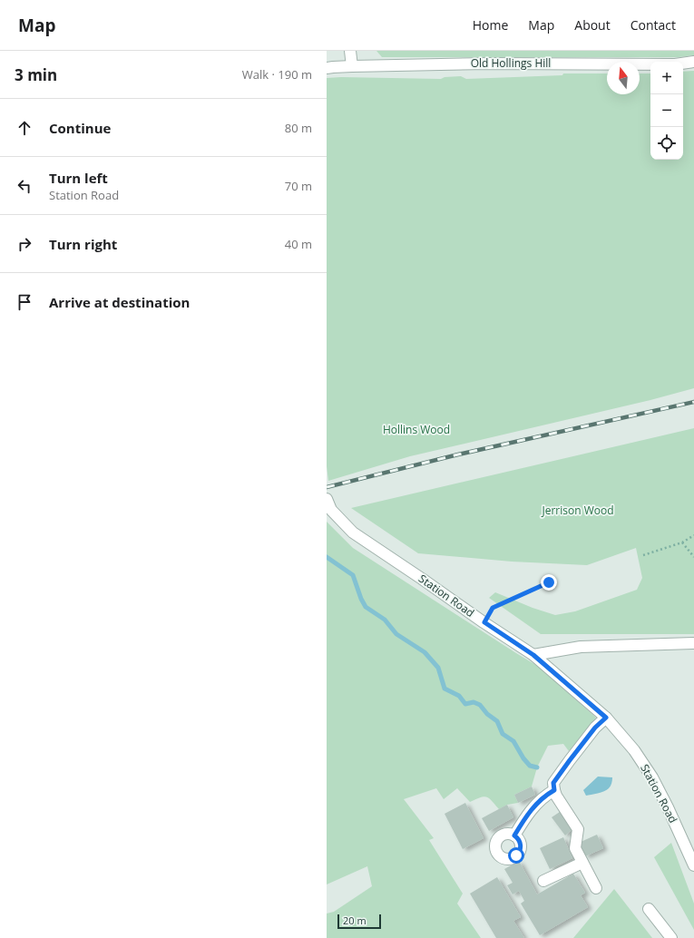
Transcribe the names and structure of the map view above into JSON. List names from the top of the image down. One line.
{"streets":{"street":["Old Hollings Hill","Station Road"]},"parks":["Hollins Wood","Jerrison Wood"],"scale_bar":"20 m","north":"top","page":{"header":"Map","nav":["Home","Map","About","Contact"],"heading":["3 min","Walk · 190 m"],"map_buttons":["+","−"],"list":[["Continue","80 m"],["Turn left","Station Road","70 m"],["Turn right","40 m"],"Arrive at destination"],"scale":"20 m"}}
